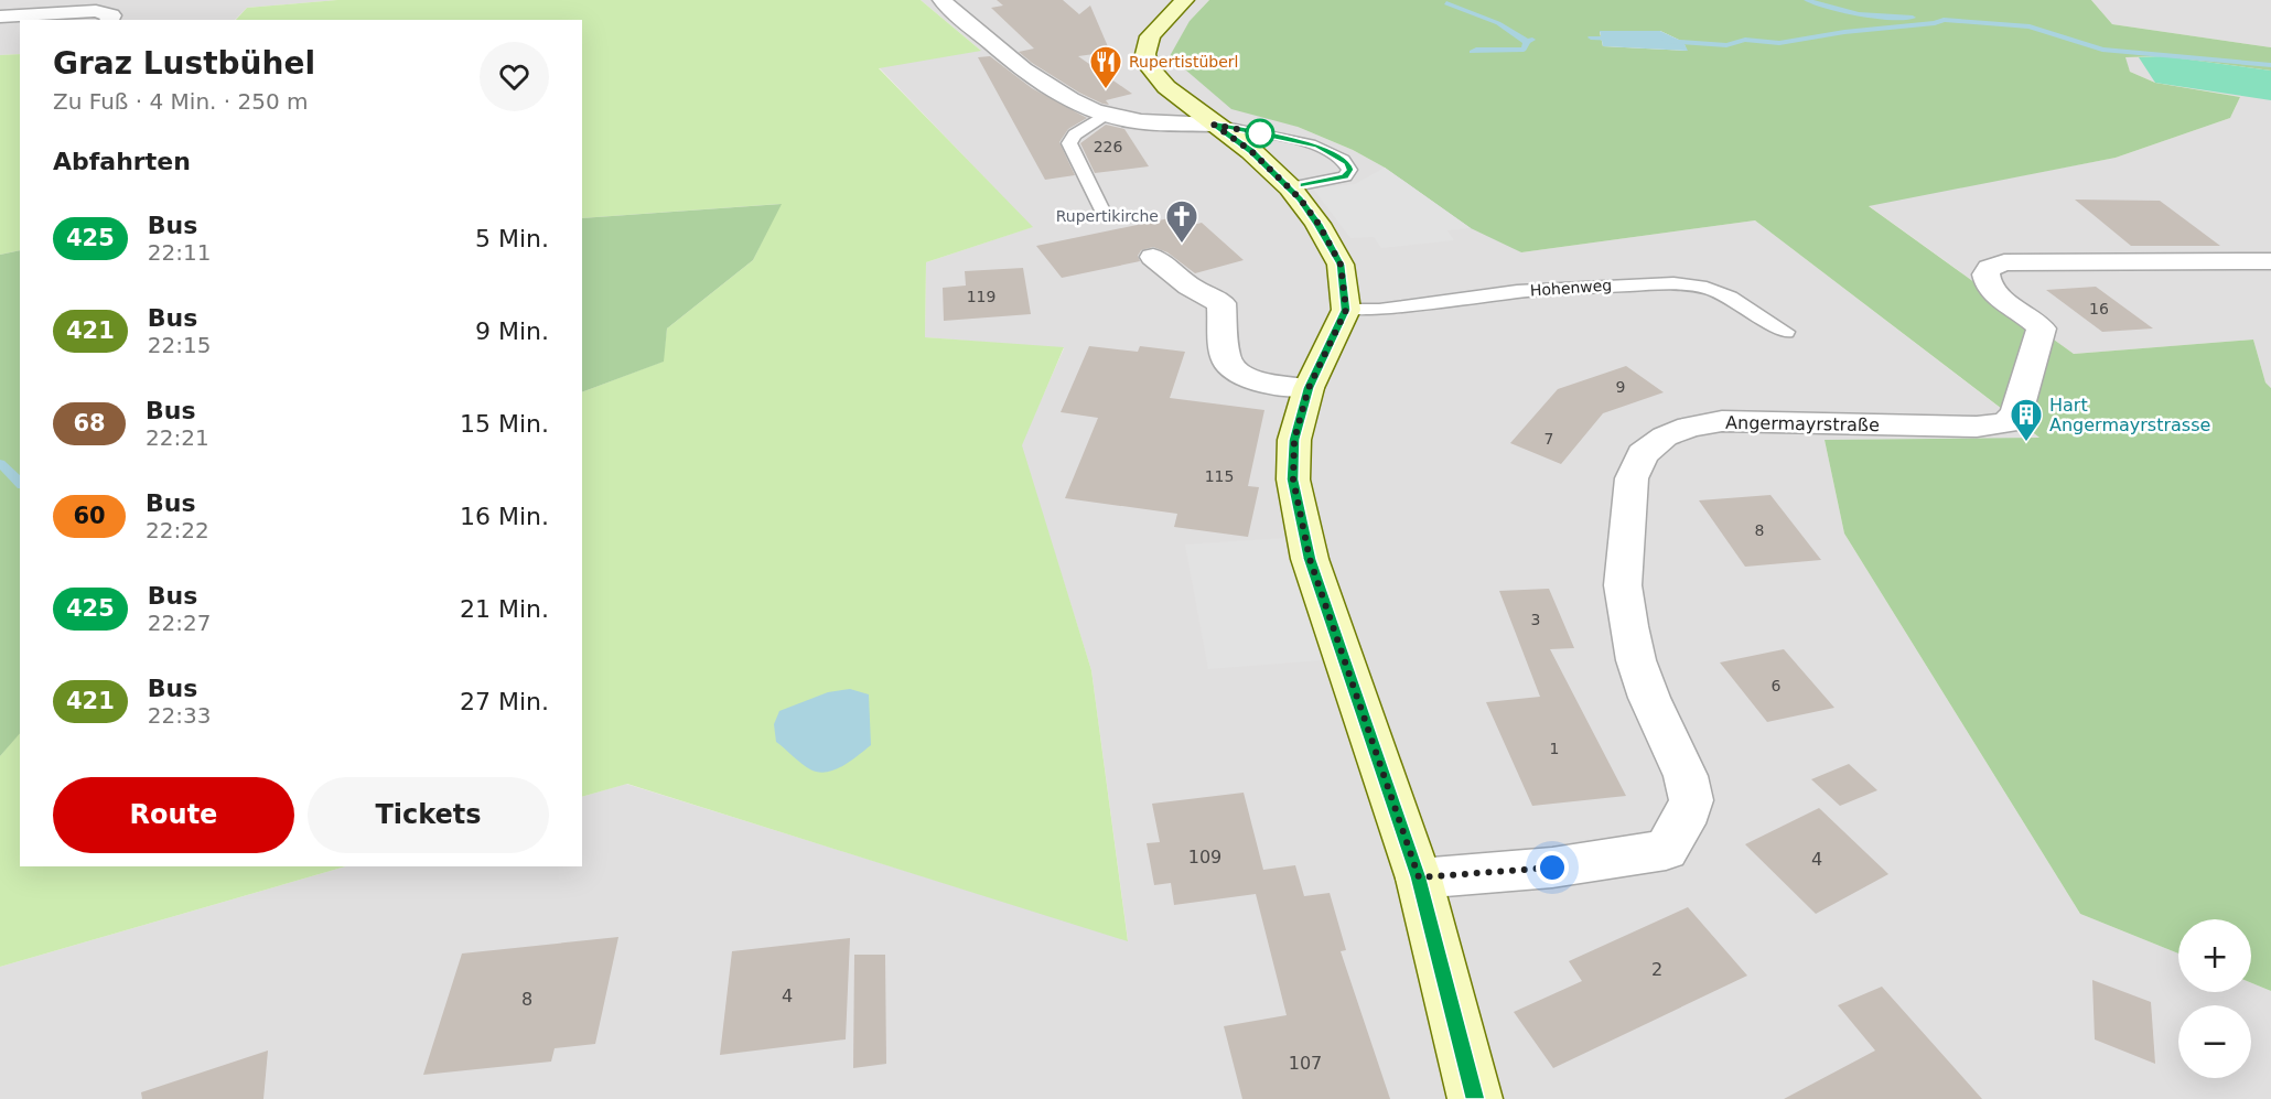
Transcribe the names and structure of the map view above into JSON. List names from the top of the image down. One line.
{"streets":{"street":["Angermayrstraße"],"lane":["Hohenweg"]},"places":{"restaurant":["Rupertistüberl"],"church":["Rupertikirche"],"building":["Hart Angermayrstrasse"]},"lines":["bus line 425"],"house_numbers":["226","119","16","9","7","115","8","3","6","1","109","4","2","4","8","107"],"page":{"heading":[["Graz Lustbühel","Zu Fuß · 4 Min. · 250 m"],"Abfahrten"],"list":[{"mark":"425","name":"Bus","note":"22:11","value":"5 Min."},{"mark":"421","name":"Bus","note":"22:15","value":"9 Min."},{"mark":"68","name":"Bus","note":"22:21","value":"15 Min."},{"mark":"60","name":"Bus","note":"22:22","value":"16 Min."},{"mark":"425","name":"Bus","note":"22:27","value":"21 Min."},{"mark":"421","name":"Bus","note":"22:33","value":"27 Min."}],"buttons":["Route","Tickets"],"map_buttons":["+","−"]}}
